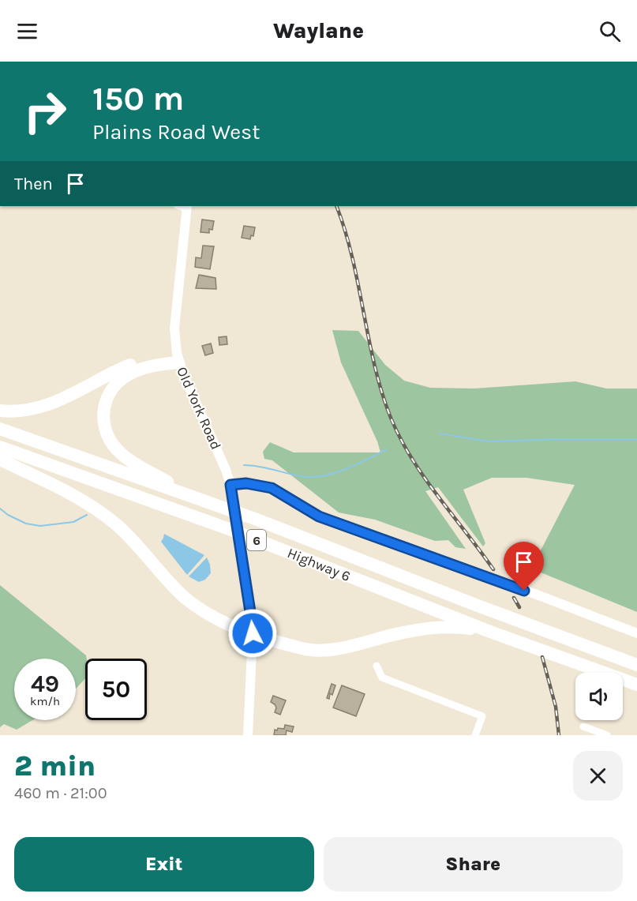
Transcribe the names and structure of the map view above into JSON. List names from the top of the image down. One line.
{"streets":{"highway":["6","Highway 6"],"main road":["Old York Road"]},"page":{"header":"Waylane","turn":["150 m","Plains Road West"],"then":"Then","speed":"49 km/h","limit":"50","heading":["2 min","460 m · 21:00"],"buttons":["Exit","Share"]}}
